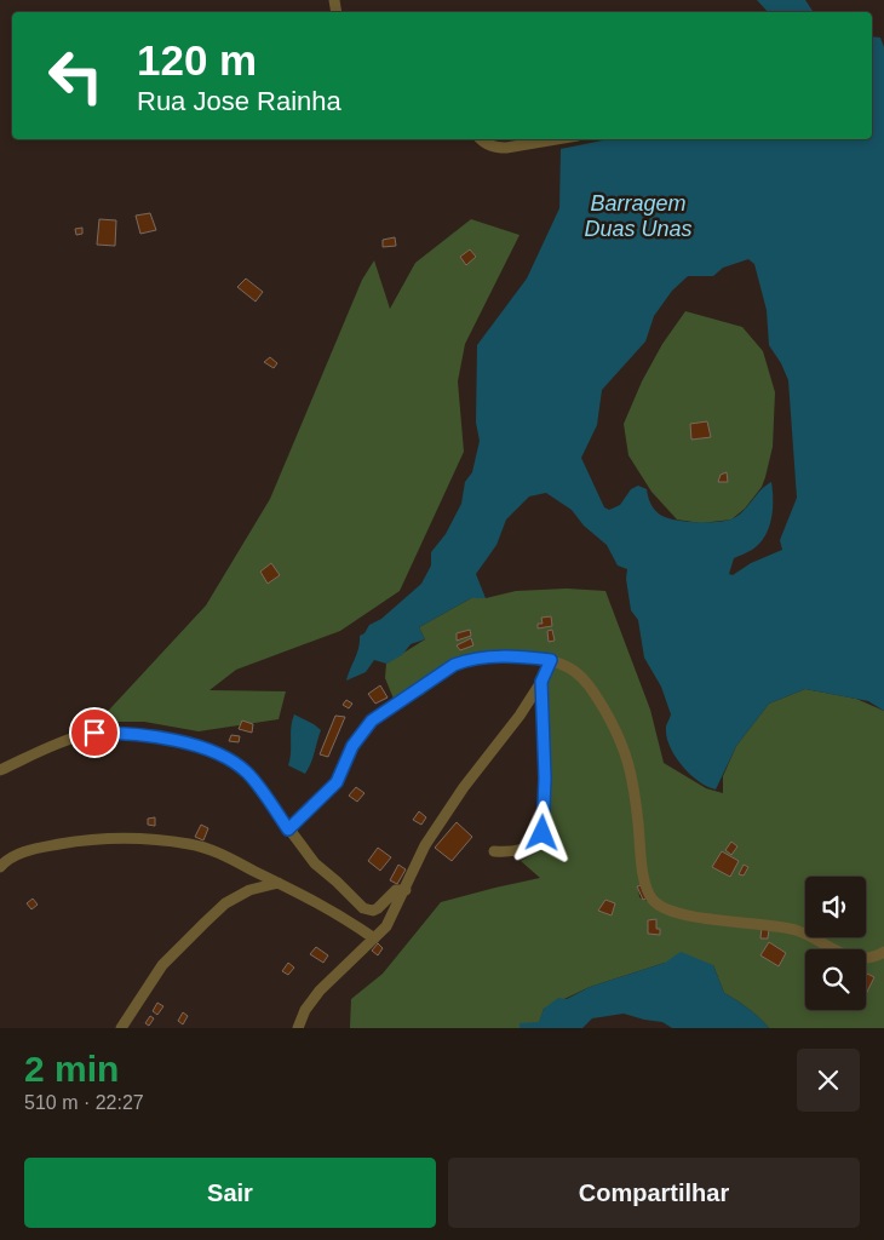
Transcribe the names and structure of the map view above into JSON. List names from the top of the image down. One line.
{"water":["Barragem Duas Unas"],"page":{"turn":["120 m","Rua Jose Rainha"],"heading":["2 min","510 m · 22:27"],"buttons":["Sair","Compartilhar"]}}
